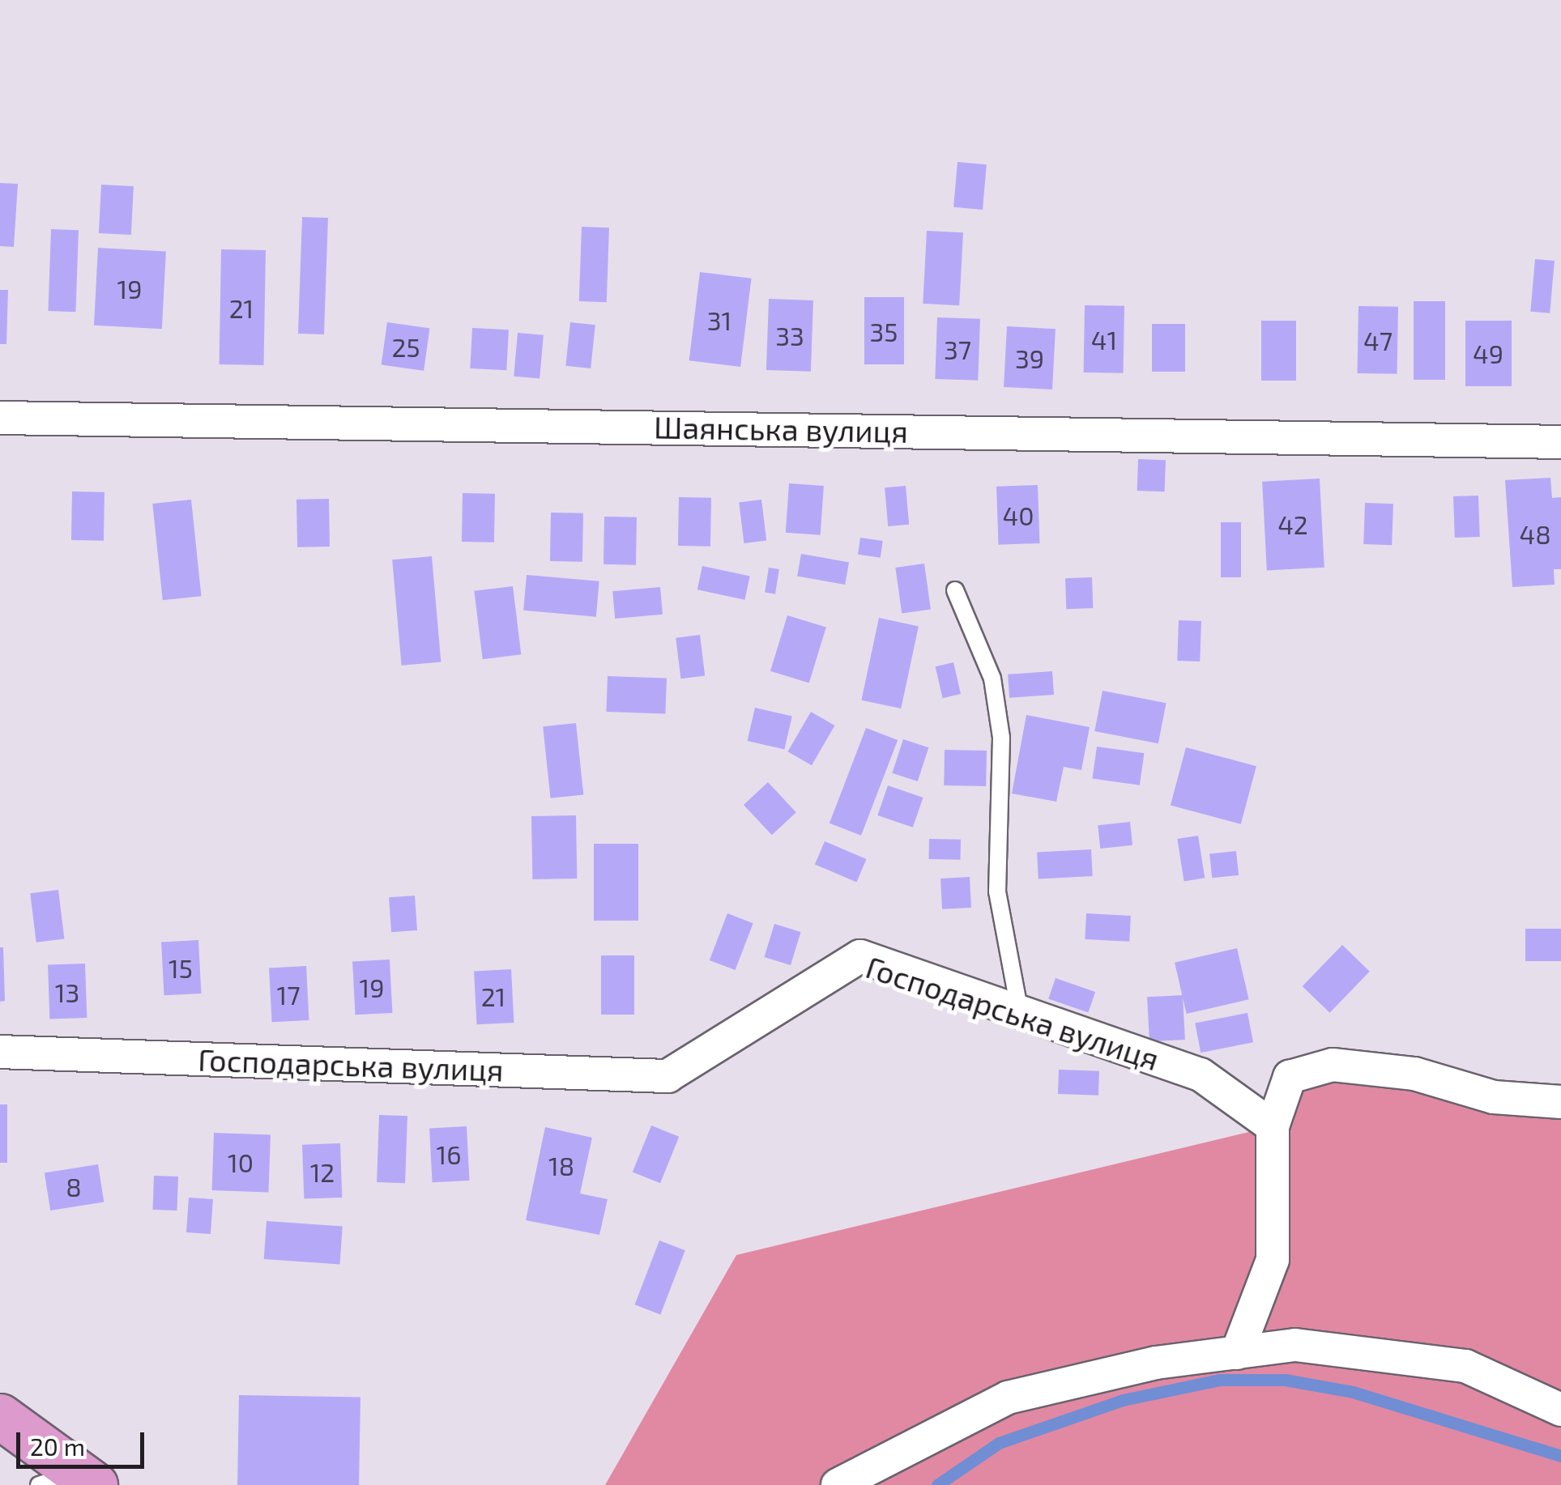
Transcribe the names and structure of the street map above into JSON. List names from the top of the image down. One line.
{"streets":{"street":["Шаянська вулиця","Господарська вулиця"]},"house_numbers":["19","21","31","35","33","41","47","25","37","49","39","40","42","48","15","19","13","17","21","16","10","18","12","8"],"scale_bar":"20 m"}
